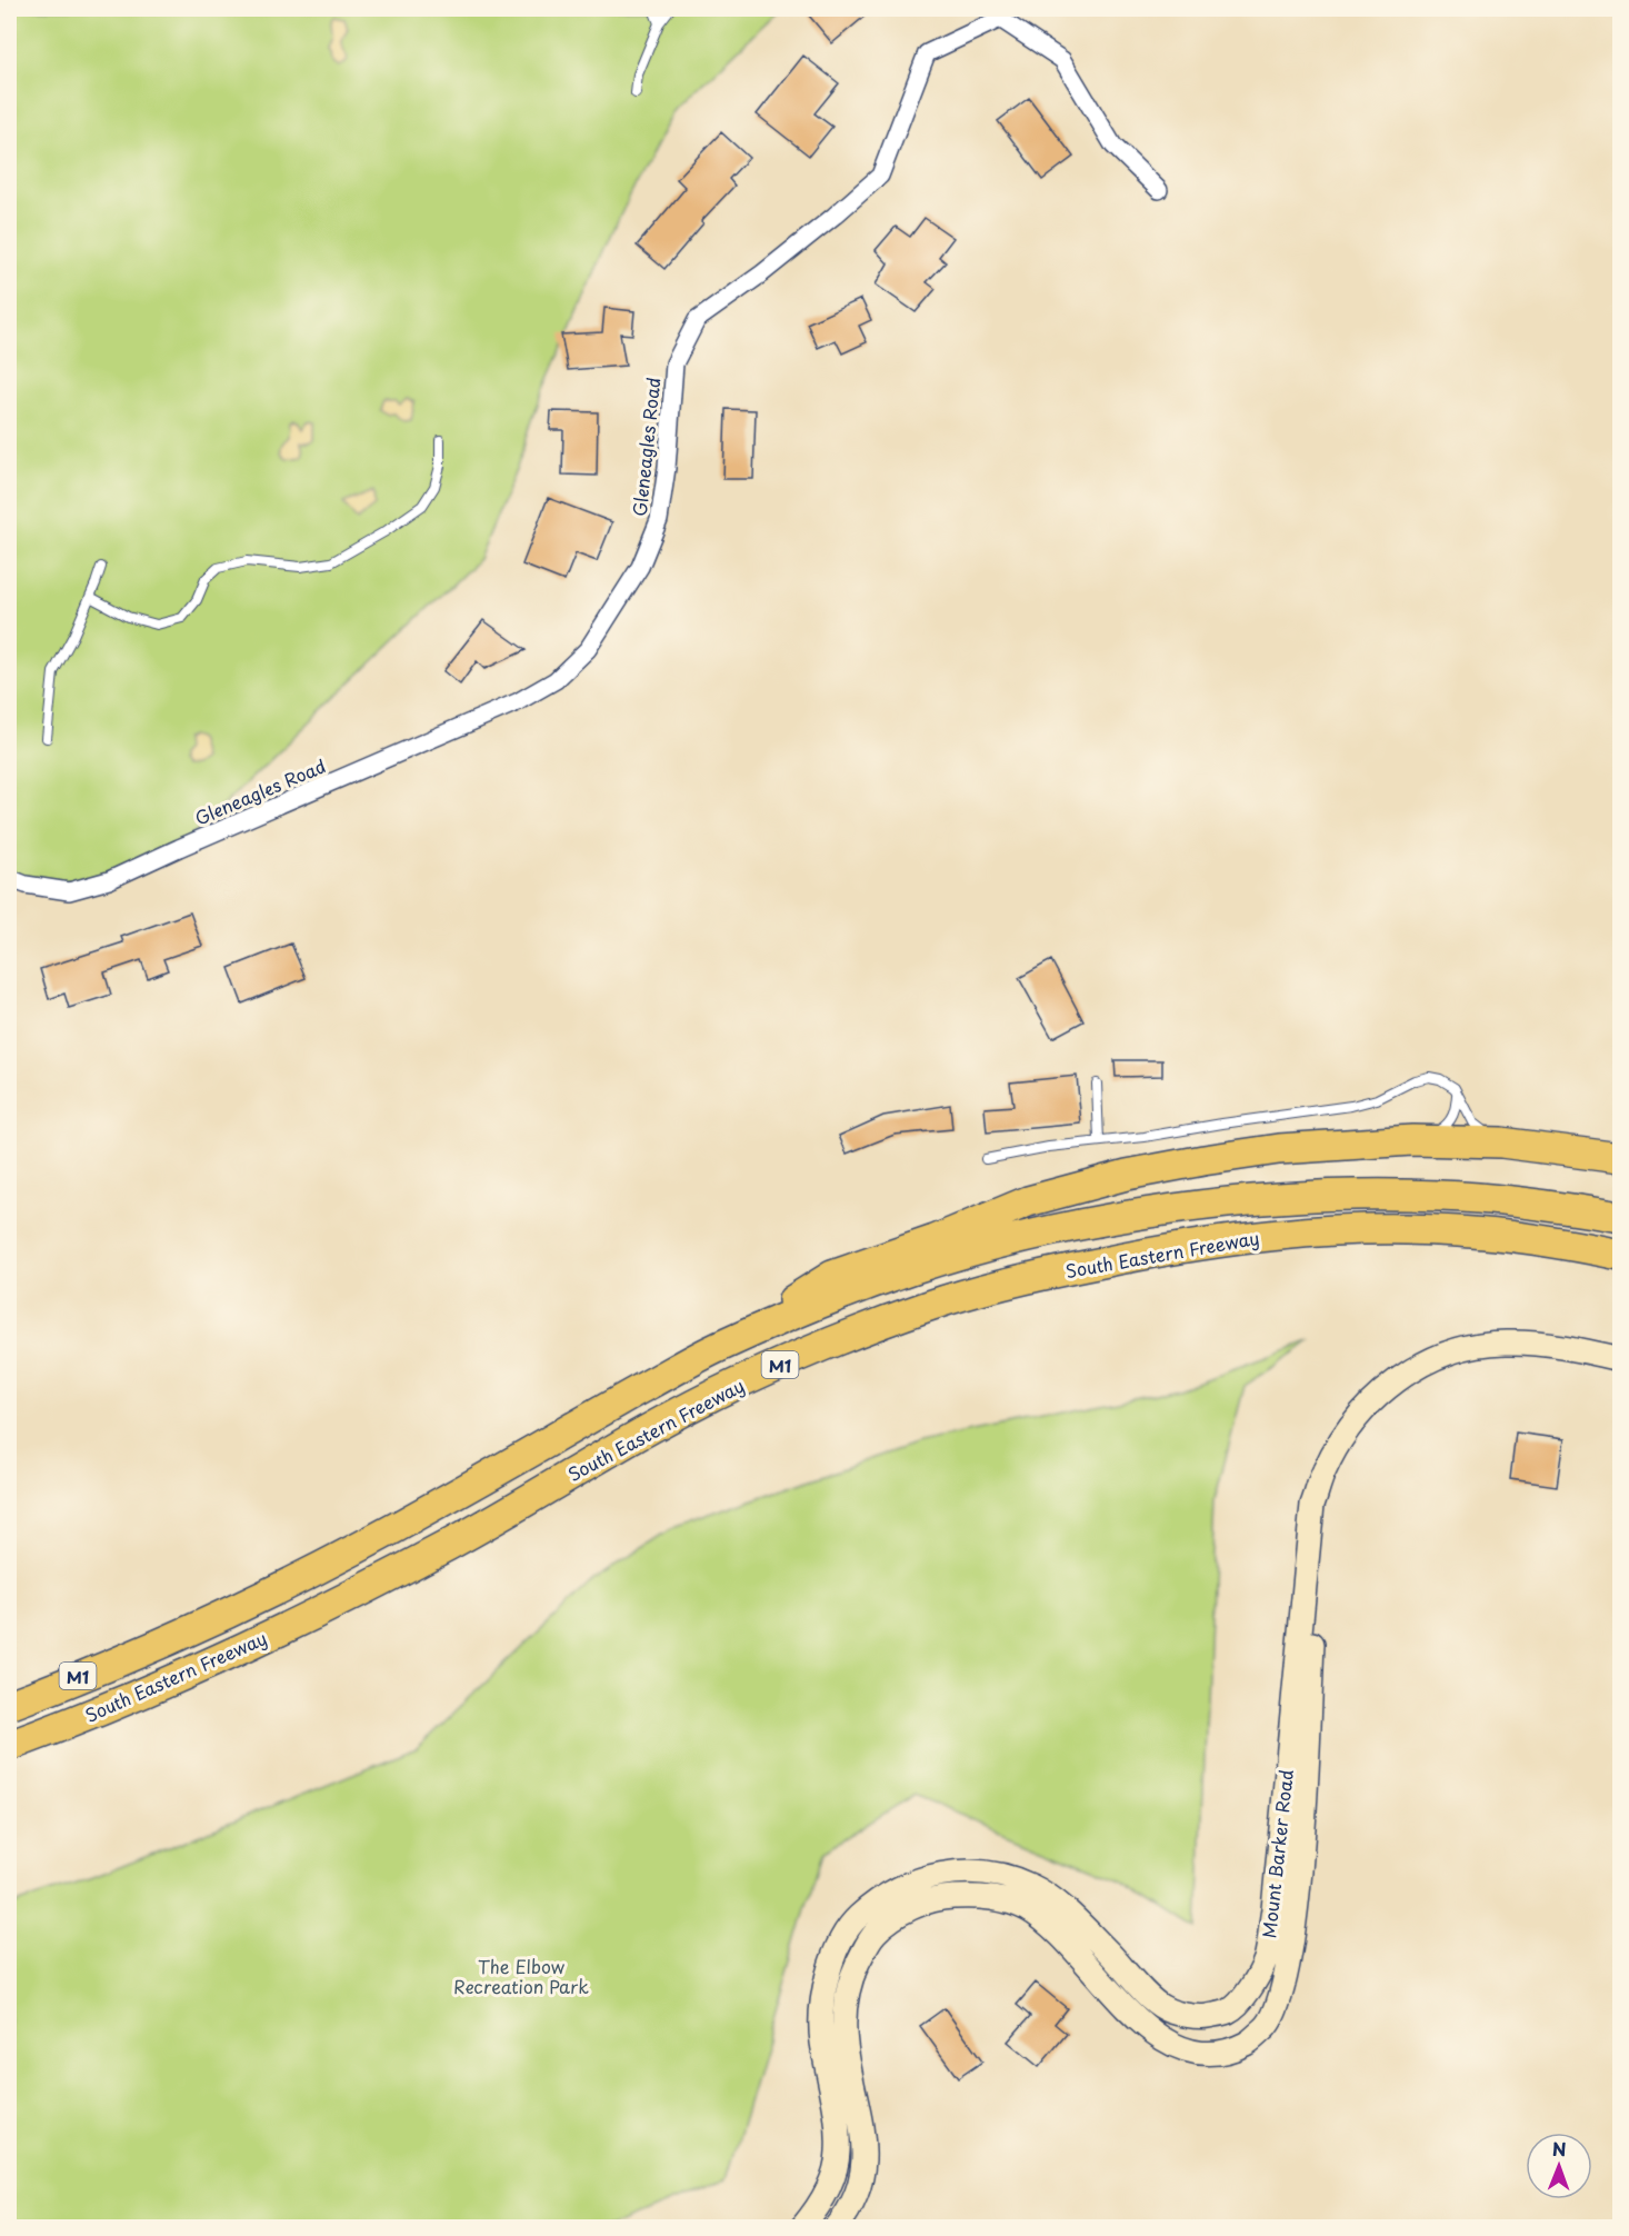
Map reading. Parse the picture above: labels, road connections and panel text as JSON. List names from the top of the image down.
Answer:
{
  "streets": {
    "highway": ["South Eastern Freeway", "M1"],
    "main road": ["Mount Barker Road"],
    "street": ["Gleneagles Road"]
  },
  "parks": ["The Elbow Recreation Park"],
  "north": "top"
}
